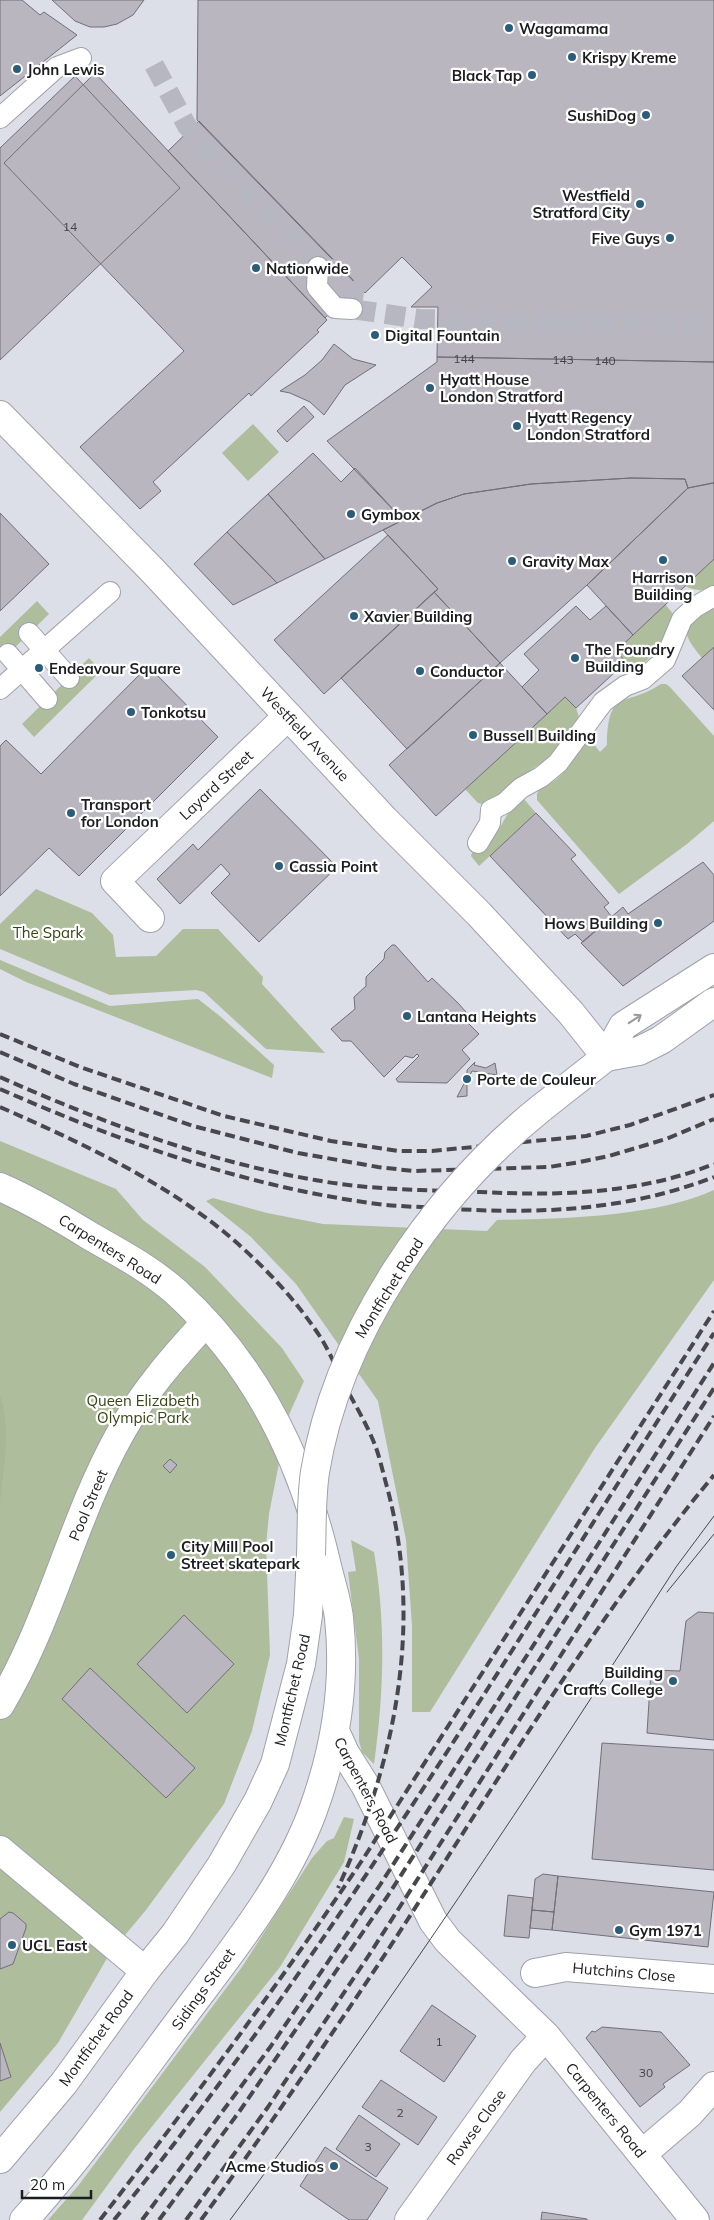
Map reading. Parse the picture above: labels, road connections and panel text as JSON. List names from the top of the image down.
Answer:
{
  "streets": {
    "street": [
      "Westfield Avenue",
      "Layard Street",
      "Carpenters Road",
      "Montfichet Road",
      "Pool Street",
      "Hutchins Close",
      "Sidings Street",
      "Rowse Close"
    ]
  },
  "crossings": [
    ["Westfield Avenue", "Layard Street"],
    ["Westfield Avenue", "Montfichet Road"],
    ["Carpenters Road", "Pool Street"],
    ["Carpenters Road", "Sidings Street"],
    ["Carpenters Road", "Rowse Close"]
  ],
  "parks": ["The Spark", "Queen Elizabeth Olympic Park"],
  "places": [
    "Wagamama",
    "Krispy Kreme",
    "John Lewis",
    "Black Tap",
    "SushiDog",
    "Westfield Stratford City",
    "Five Guys",
    "Nationwide",
    "Digital Fountain",
    "Hyatt House London Stratford",
    "Hyatt Regency London Stratford",
    "Gymbox",
    "Harrison Building",
    "Gravity Max",
    "Xavier Building",
    "The Foundry Building",
    "Endeavour Square",
    "Conductor",
    "Tonkotsu",
    "Bussell Building",
    "Transport for London",
    "Cassia Point",
    "Hows Building",
    "Lantana Heights",
    "Porte de Couleur",
    "City Mill Pool Street skatepark",
    "Building Crafts College",
    "Gym 1971",
    "UCL East",
    "Acme Studios"
  ],
  "house_numbers": [
    "14",
    "144",
    "143",
    "140",
    "1",
    "30",
    "2",
    "3"
  ],
  "scale_bar": "20 m"
}
